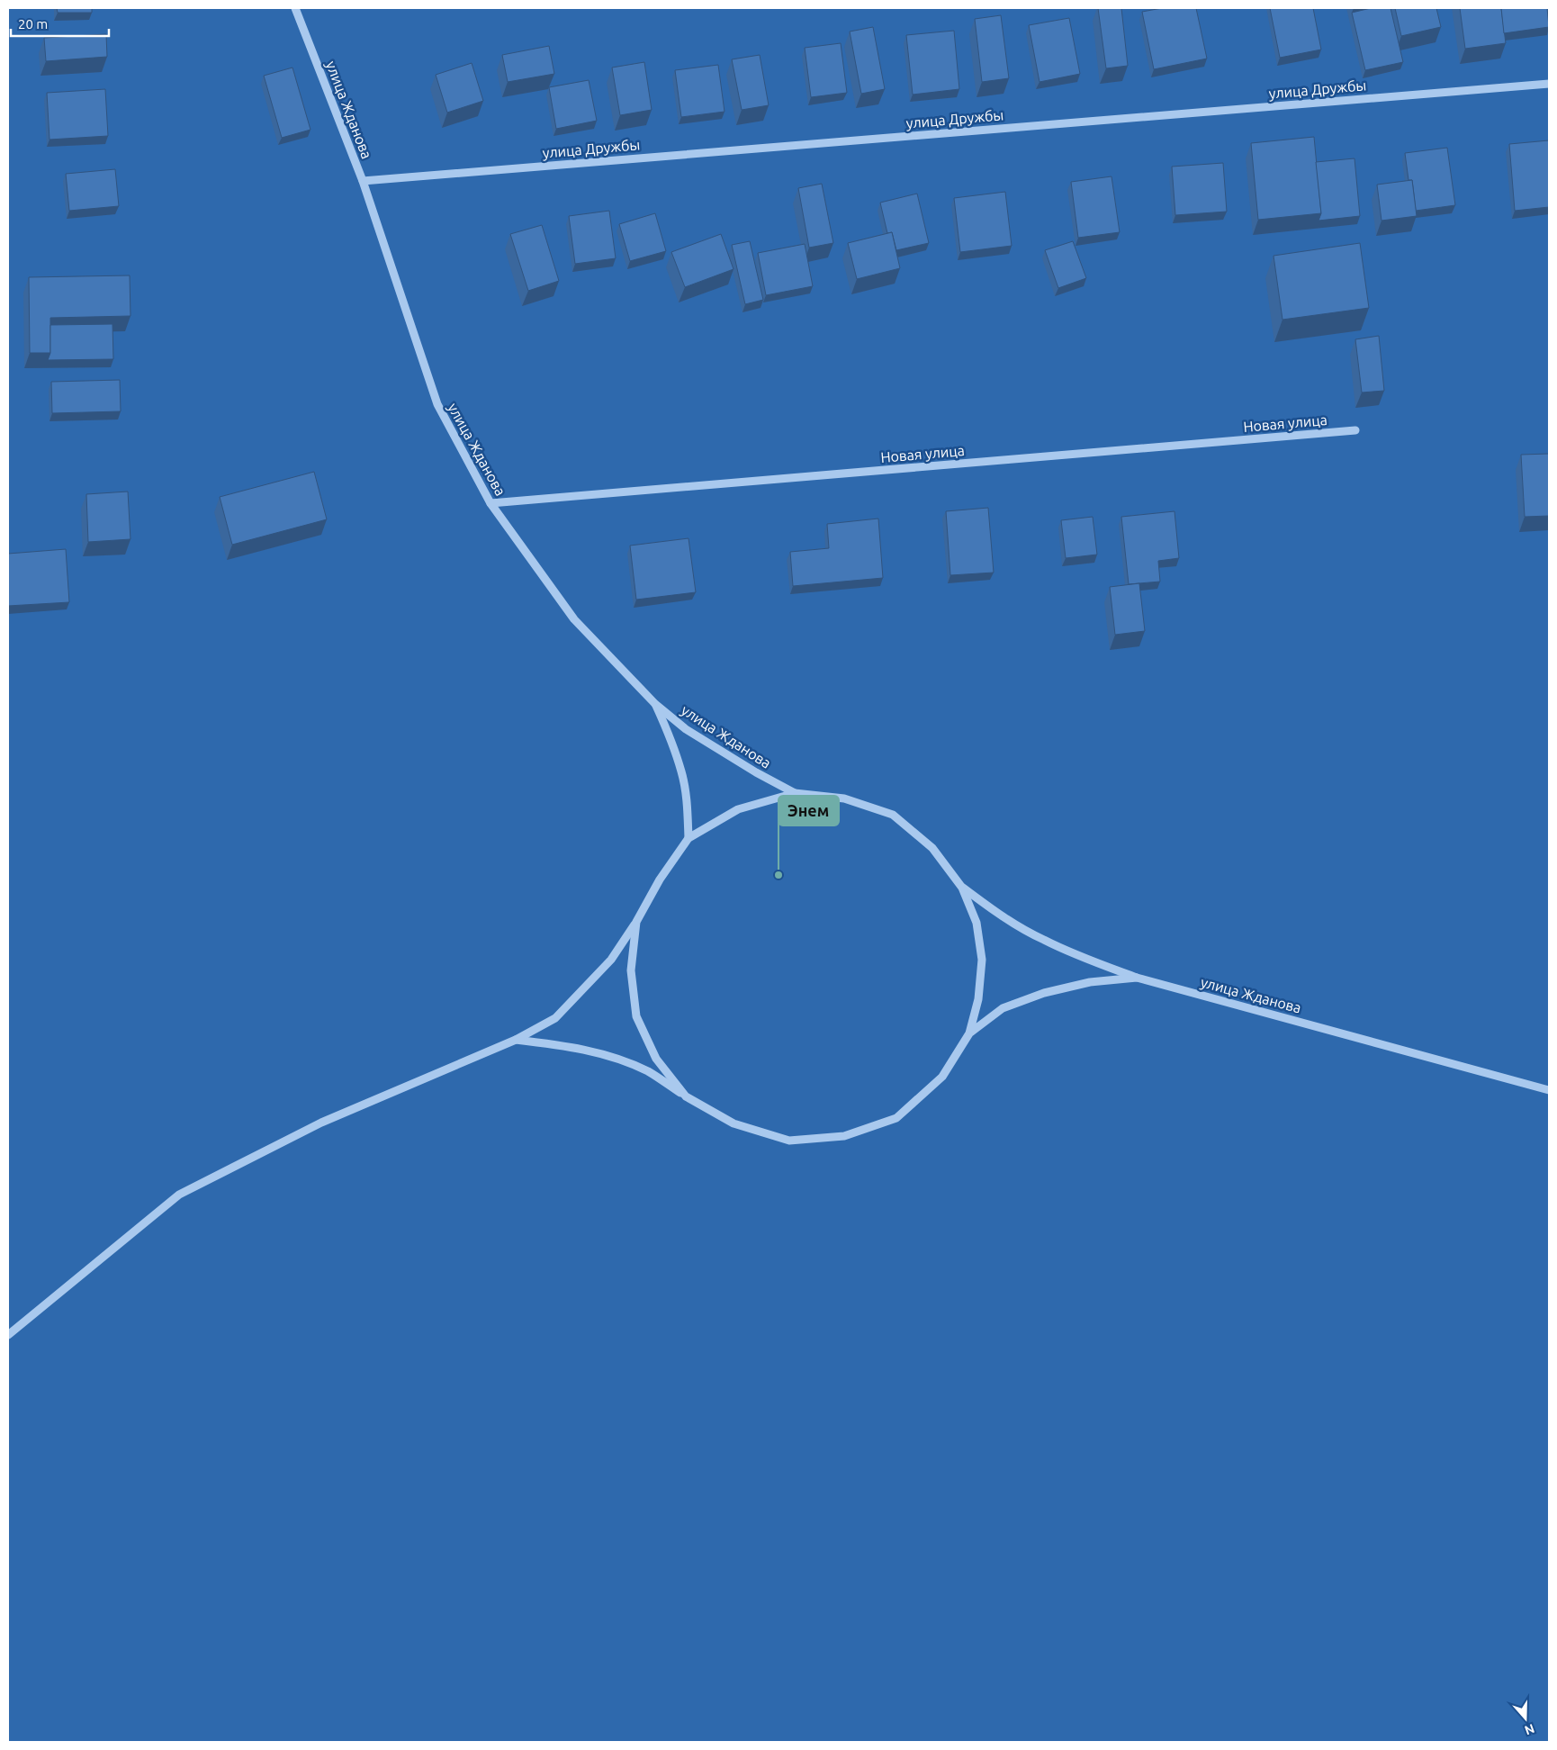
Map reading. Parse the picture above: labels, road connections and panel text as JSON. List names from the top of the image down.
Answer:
{
  "streets": {
    "street": ["улица Дружбы", "улица Жданова", "Новая улица"]
  },
  "crossings": [
    ["улица Дружбы", "улица Жданова"],
    ["улица Жданова", "Новая улица"]
  ],
  "places": ["Энем"],
  "scale_bar": "20 m",
  "north": "bottom"
}
